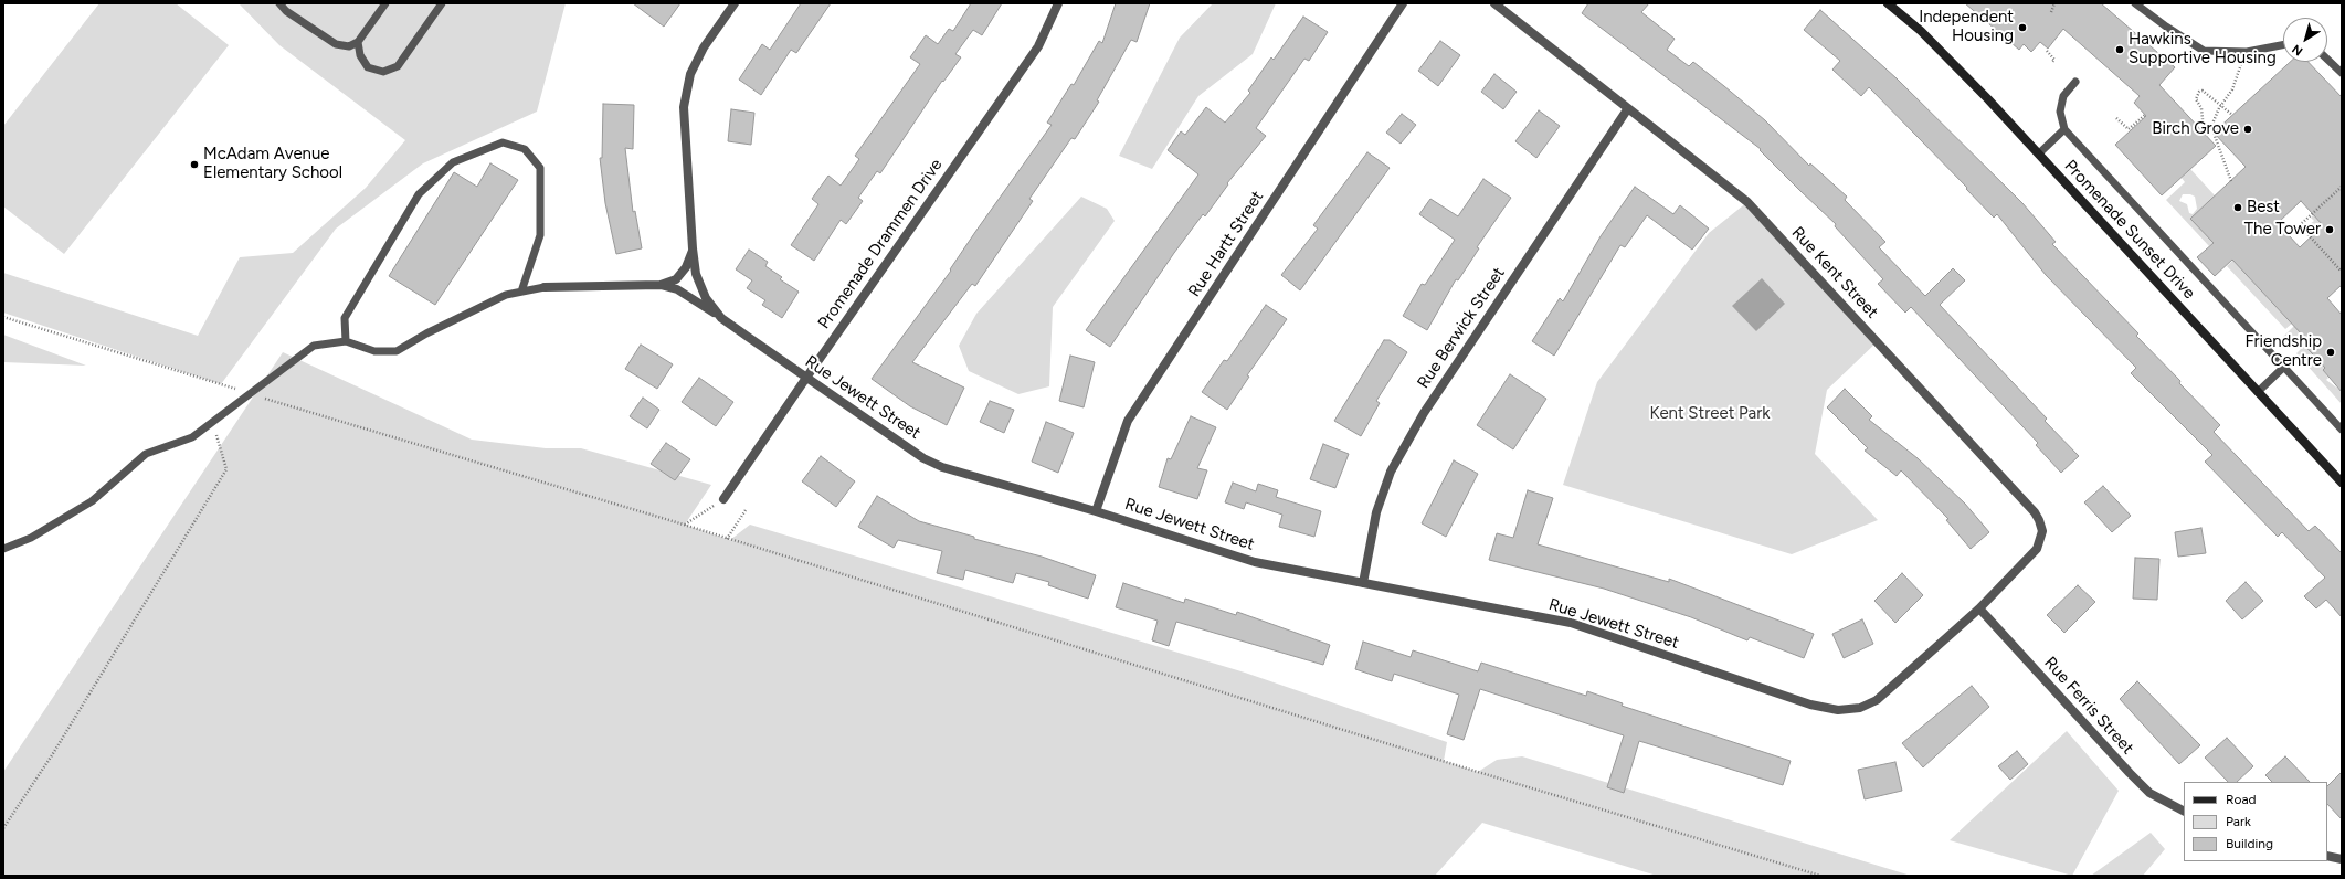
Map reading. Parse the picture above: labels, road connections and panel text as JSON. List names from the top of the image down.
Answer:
{
  "streets": {
    "street": [
      "Promenade Sunset Drive",
      "Promenade Drammen Drive",
      "Rue Hartt Street",
      "Rue Kent Street",
      "Rue Berwick Street",
      "Rue Jewett Street",
      "Rue Ferris Street"
    ]
  },
  "crossings": [
    ["Promenade Drammen Drive", "Rue Jewett Street"],
    ["Rue Hartt Street", "Rue Jewett Street"],
    ["Rue Kent Street", "Rue Berwick Street"],
    ["Rue Kent Street", "Rue Jewett Street"],
    ["Rue Kent Street", "Rue Ferris Street"],
    ["Rue Berwick Street", "Rue Jewett Street"],
    ["Rue Jewett Street", "Rue Ferris Street"]
  ],
  "parks": ["Kent Street Park"],
  "places": [
    "Independent Housing",
    "Hawkins Supportive Housing",
    "Birch Grove",
    "McAdam Avenue Elementary School",
    "Best",
    "The Tower",
    "Friendship Centre"
  ],
  "legend": ["Road", "Park", "Building"],
  "north": "bottom left"
}
